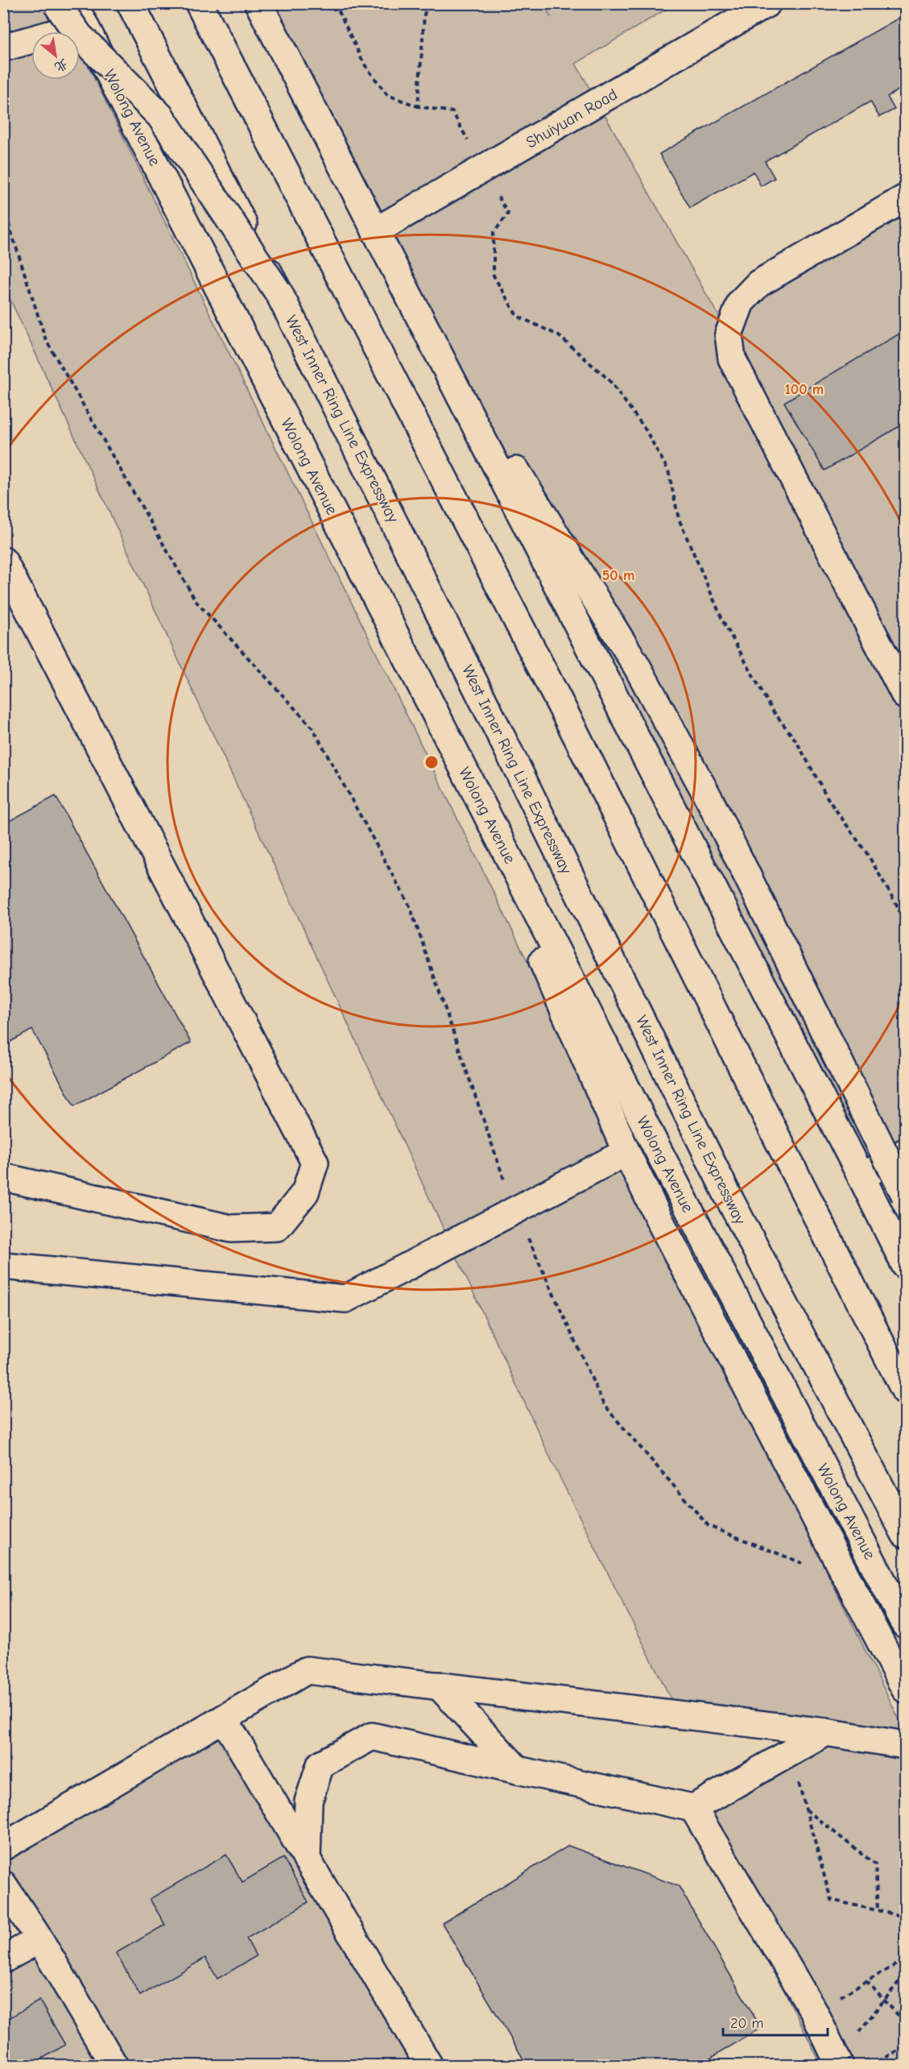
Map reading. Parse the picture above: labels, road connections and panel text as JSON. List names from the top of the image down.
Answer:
{
  "streets": {
    "main road": ["Wolong Avenue", "Shuiyuan Road", "West Inner Ring Line Expressway"]
  },
  "scale_bar": "20 m",
  "north": "bottom right",
  "rings": ["100 m", "50 m"]
}
